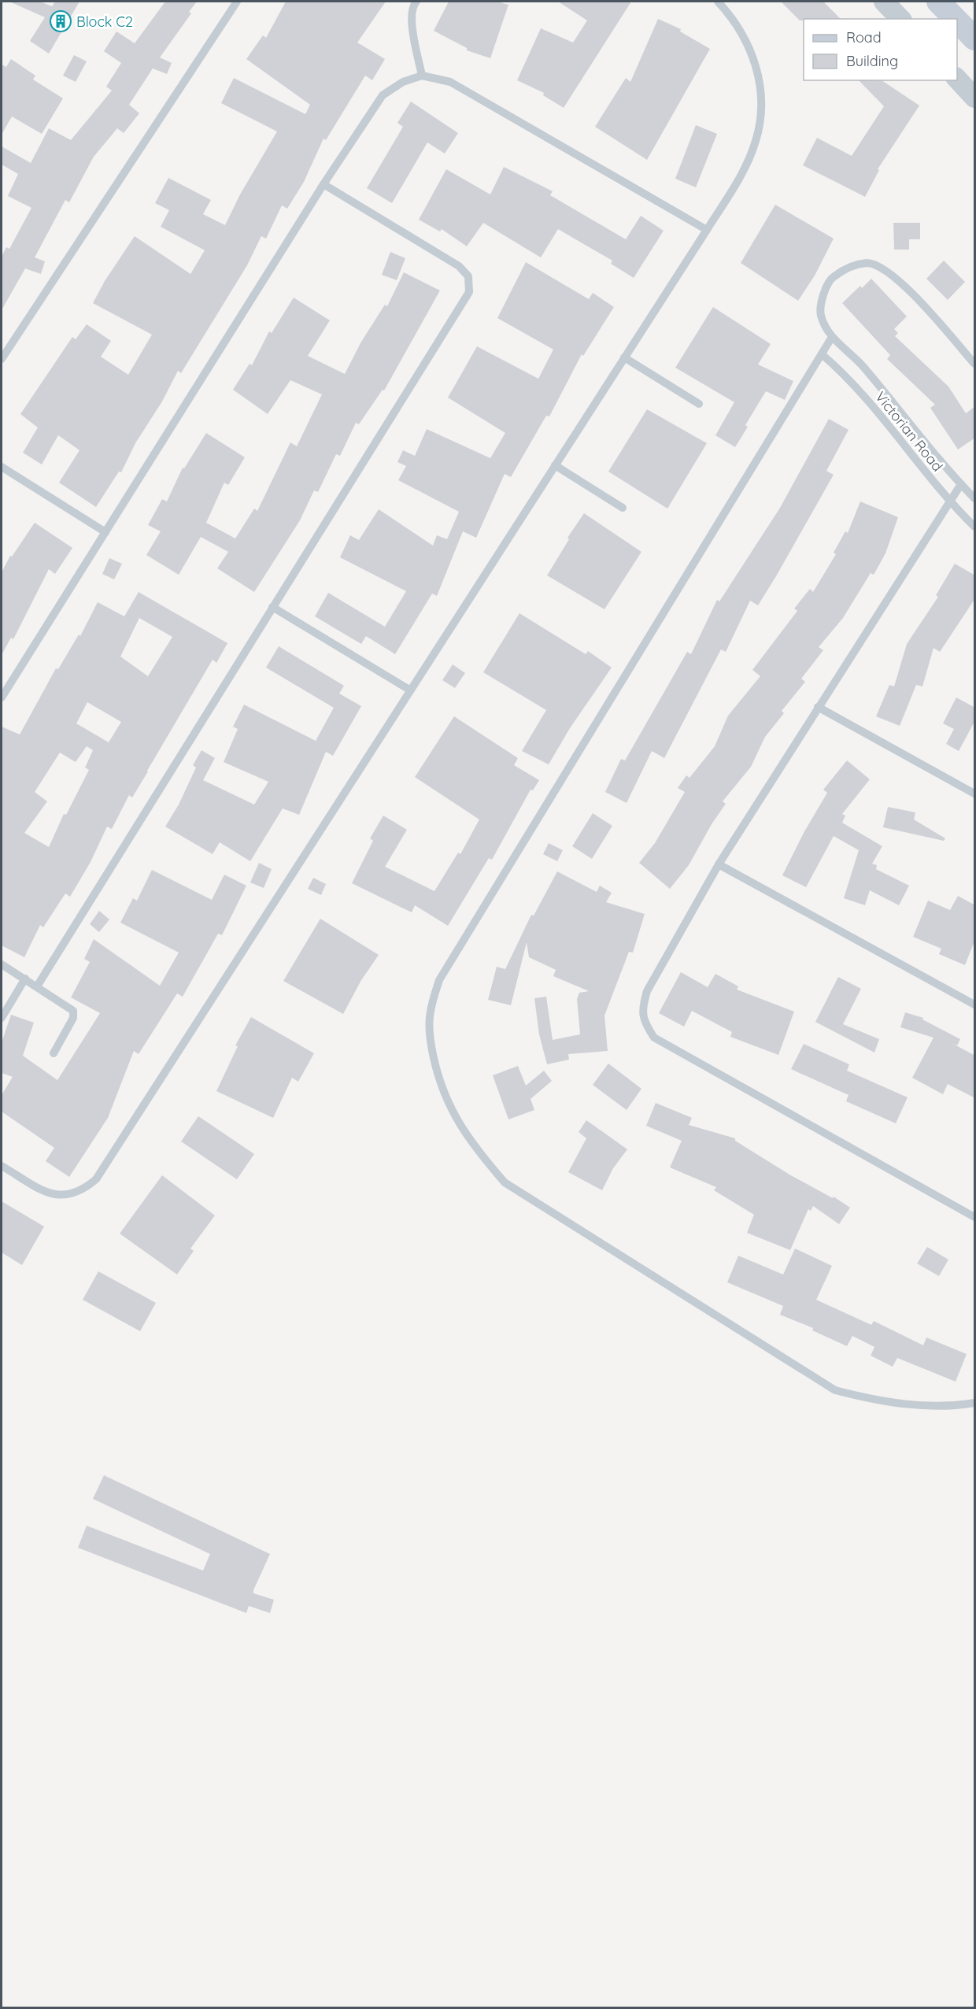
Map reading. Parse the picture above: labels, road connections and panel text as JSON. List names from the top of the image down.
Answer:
{
  "streets": {
    "lane": ["Victorian Road"]
  },
  "places": {
    "building": ["Block C2"]
  },
  "legend": ["Road", "Building"]
}
